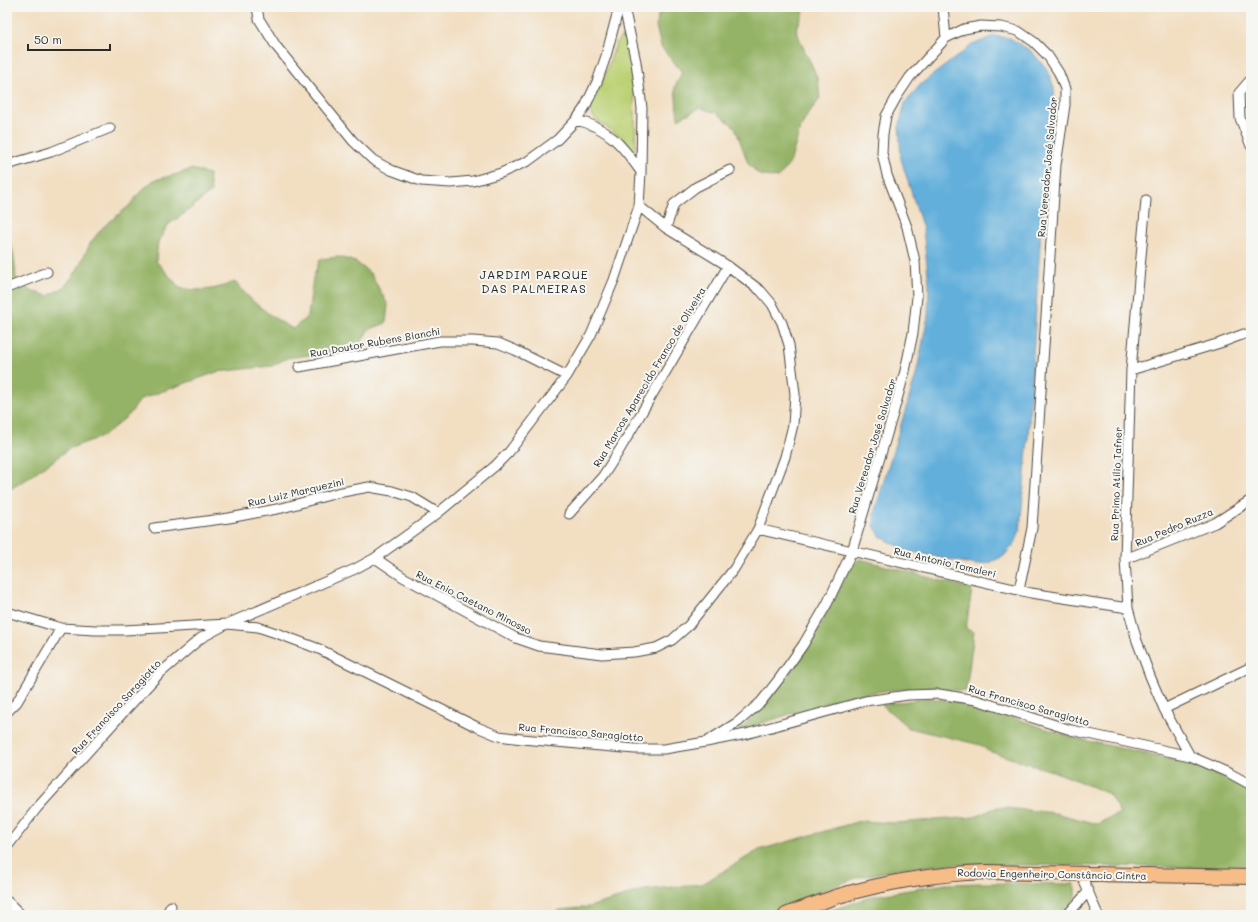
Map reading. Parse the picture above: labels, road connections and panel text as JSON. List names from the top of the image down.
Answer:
{
  "streets": {
    "main road": ["Rodovia Engenheiro Constâncio Cintra"],
    "street": [
      "Rua Vereador José Salvador",
      "Rua Doutor Rubens Bianchi",
      "Rua Marcos Aparecido Franco de Oliveira",
      "Rua Primo Atílio Tafner",
      "Rua Luiz Marquezini",
      "Rua Pedro Ruzza",
      "Rua Antonio Tomaleri",
      "Rua Enio Caetano Minosso",
      "Rua Francisco Saragiotto"
    ]
  },
  "crossings": [
    ["Rua Vereador José Salvador", "Rua Antonio Tomaleri"],
    ["Rua Vereador José Salvador", "Rua Francisco Saragiotto"],
    ["Rua Marcos Aparecido Franco de Oliveira", "Rua Enio Caetano Minosso"],
    ["Rua Primo Atílio Tafner", "Rua Pedro Ruzza"],
    ["Rua Primo Atílio Tafner", "Rua Antonio Tomaleri"],
    ["Rua Primo Atílio Tafner", "Rua Francisco Saragiotto"],
    ["Rua Antonio Tomaleri", "Rua Enio Caetano Minosso"]
  ],
  "districts": ["JARDIM PARQUE DAS PALMEIRAS"],
  "scale_bar": "50 m"
}
